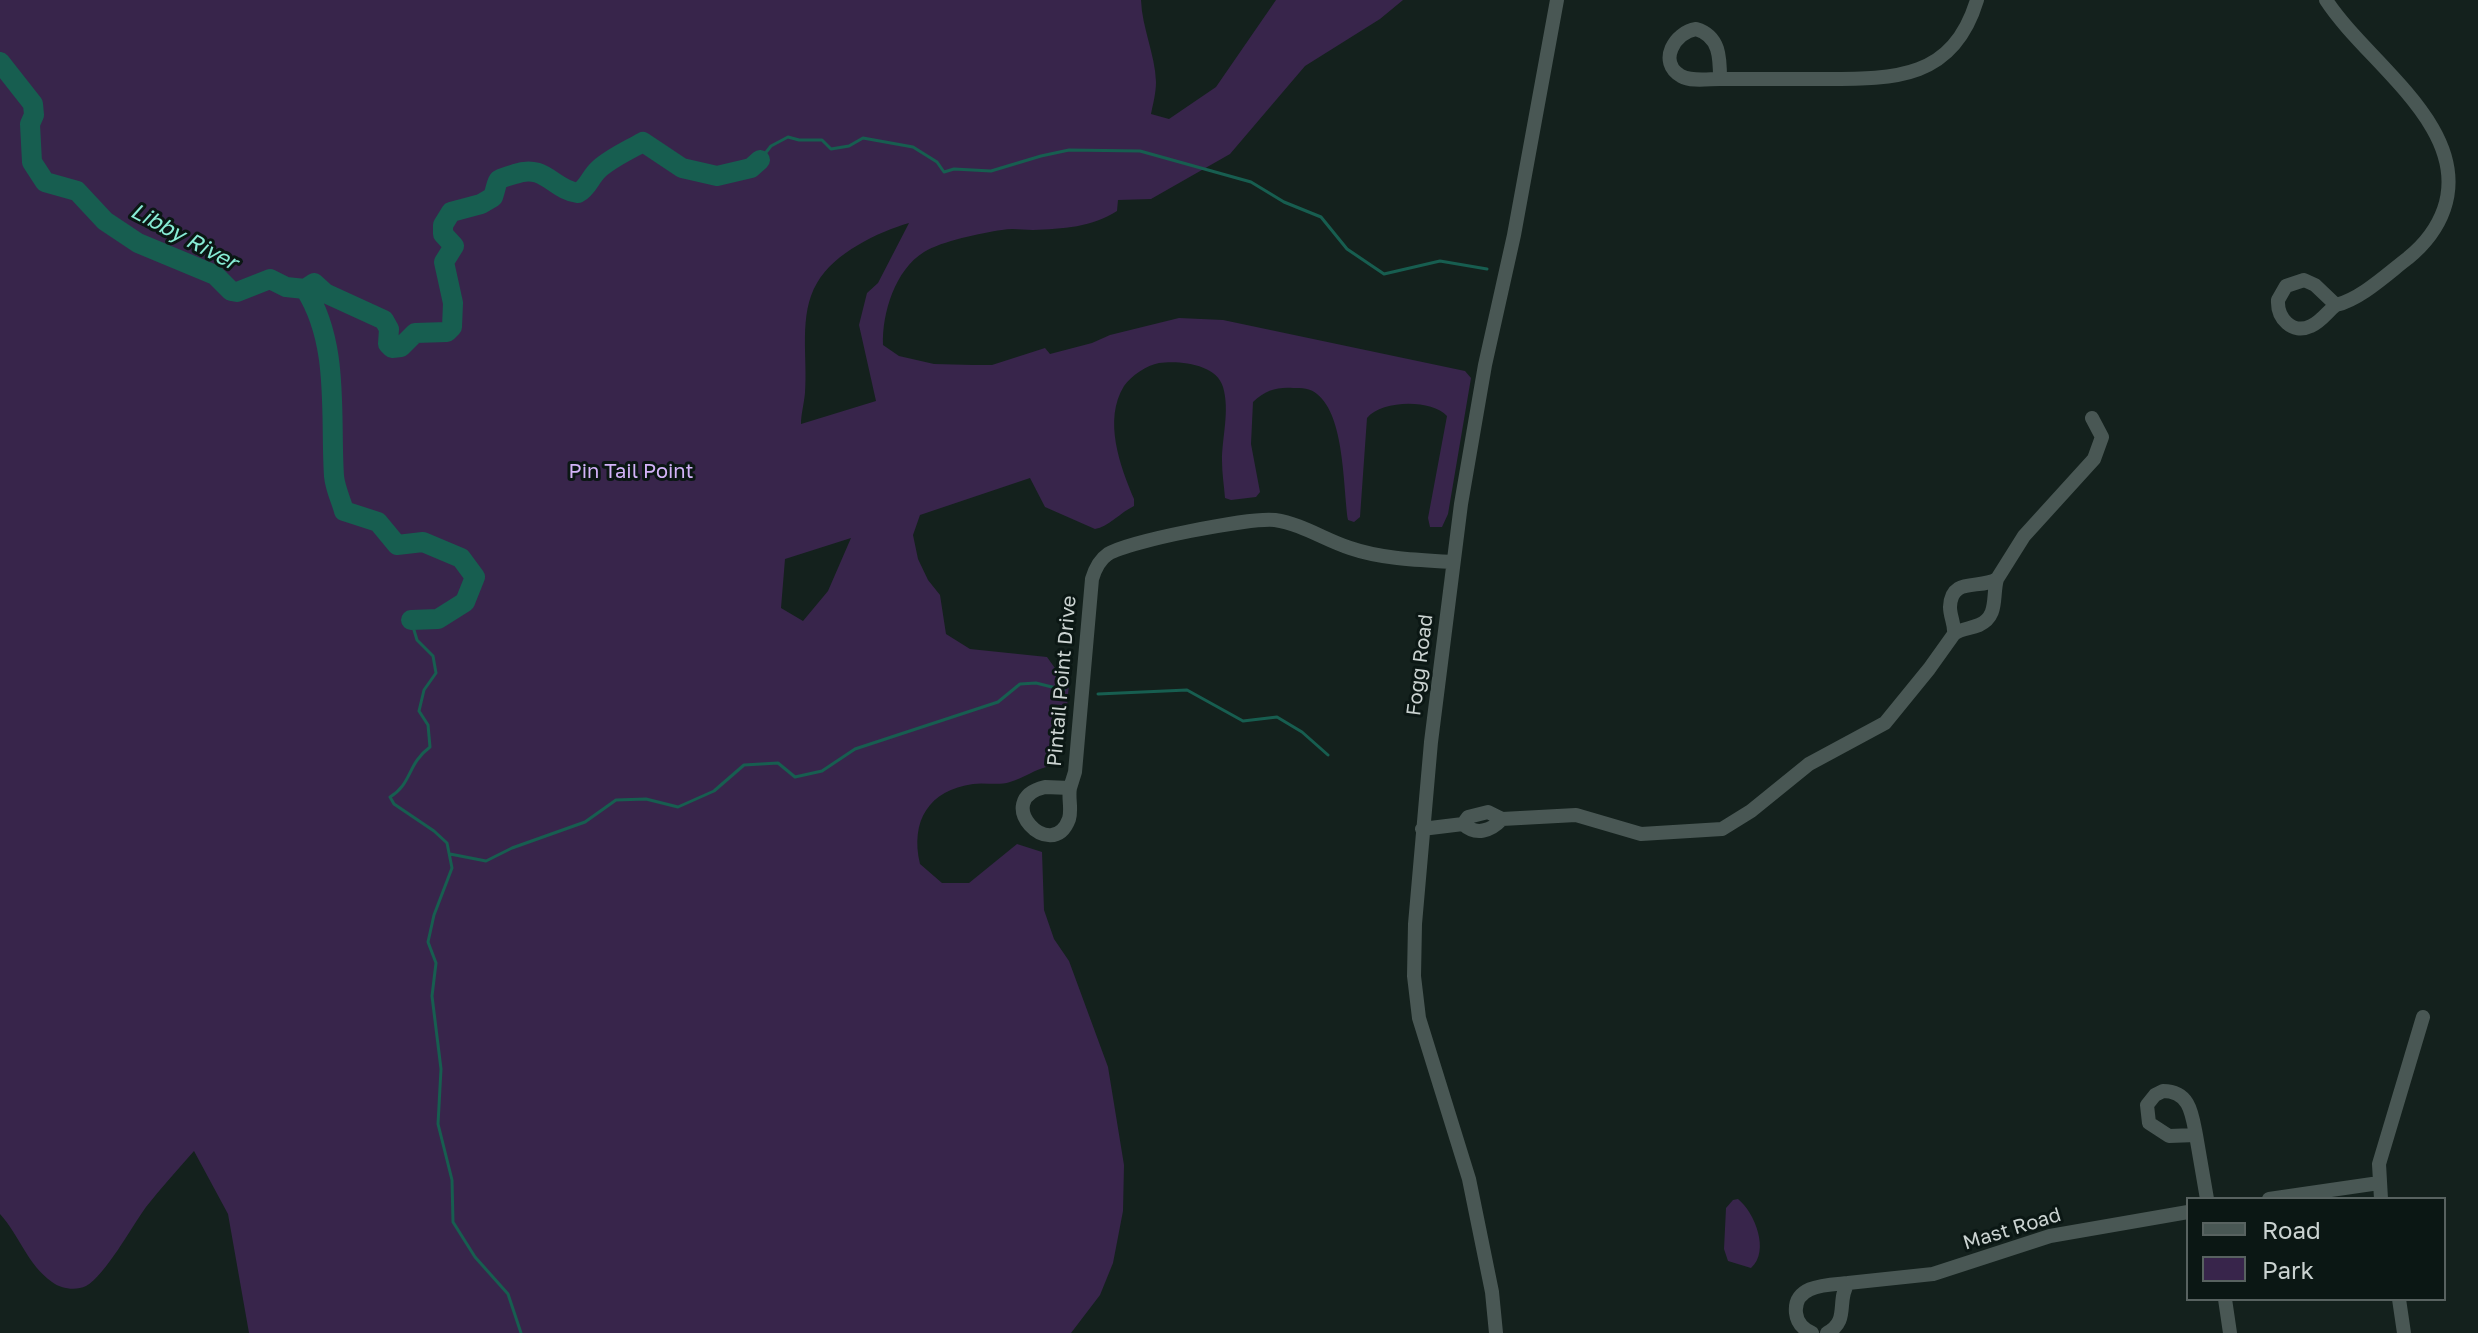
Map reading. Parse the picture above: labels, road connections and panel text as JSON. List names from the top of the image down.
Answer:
{
  "streets": {
    "street": ["Fogg Road", "Pintail Point Drive", "Mast Road"]
  },
  "crossings": [
    ["Fogg Road", "Pintail Point Drive"]
  ],
  "water": ["Libby River"],
  "parks": ["Pin Tail Point"],
  "legend": ["Road", "Park"]
}
